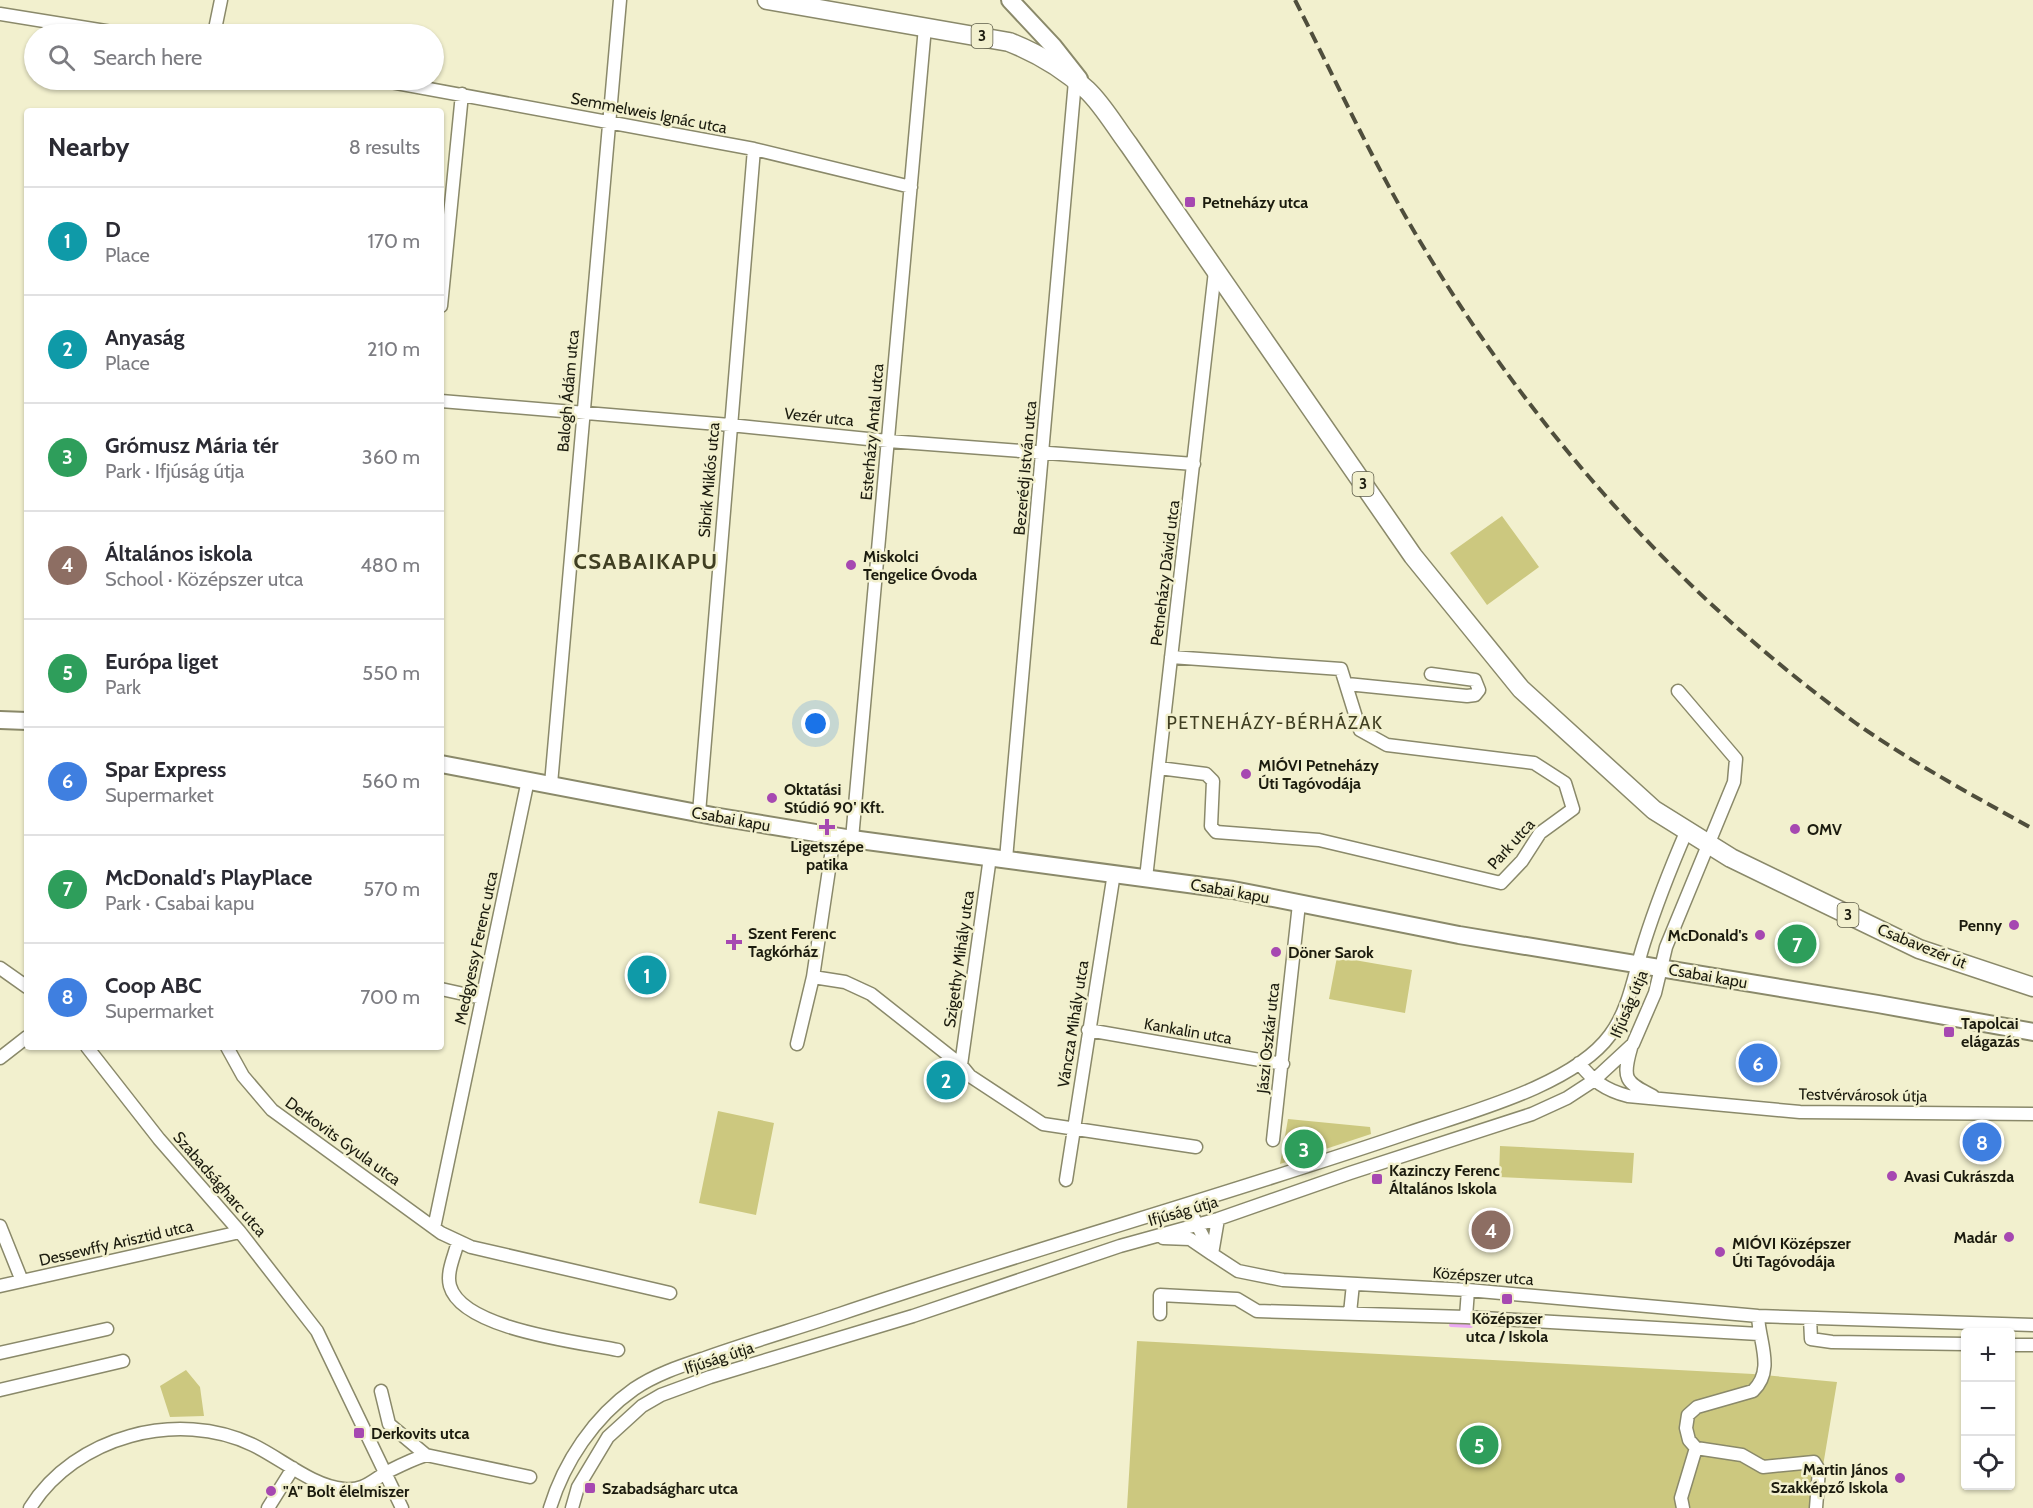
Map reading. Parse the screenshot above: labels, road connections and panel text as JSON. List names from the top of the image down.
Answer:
{
  "streets": {
    "main road": ["3", "Csabavezér út"],
    "street": [
      "Semmelweis Ignác utca",
      "Balogh Ádám utca",
      "Vezér utca",
      "Esterházy Antal utca",
      "Bezerédj István utca",
      "Sibrik Miklós utca",
      "Petneházy Dávid utca",
      "Csabai kapu",
      "Park utca",
      "Medgyessy Ferenc utca",
      "Szigethy Mihály utca",
      "Ifjúság útja",
      "Váncza Mihály utca",
      "Kankalin utca",
      "Jászi Oszkár utca",
      "Testvérvárosok útja",
      "Derkovits Gyula utca",
      "Szabadságharc utca",
      "Dessewffy Arisztid utca",
      "Középszer utca"
    ]
  },
  "crossings": [
    ["3", "Esterházy Antal utca"],
    ["3", "Bezerédj István utca"],
    ["3", "Petneházy Dávid utca"],
    ["3", "Csabavezér út"],
    ["3", "Ifjúság útja"],
    ["Semmelweis Ignác utca", "Balogh Ádám utca"],
    ["Semmelweis Ignác utca", "Esterházy Antal utca"],
    ["Semmelweis Ignác utca", "Sibrik Miklós utca"],
    ["Balogh Ádám utca", "Vezér utca"],
    ["Balogh Ádám utca", "Csabai kapu"],
    ["Vezér utca", "Esterházy Antal utca"],
    ["Vezér utca", "Bezerédj István utca"],
    ["Vezér utca", "Sibrik Miklós utca"],
    ["Vezér utca", "Petneházy Dávid utca"],
    ["Esterházy Antal utca", "Csabai kapu"],
    ["Bezerédj István utca", "Csabai kapu"],
    ["Bezerédj István utca", "Szigethy Mihály utca"],
    ["Sibrik Miklós utca", "Csabai kapu"],
    ["Petneházy Dávid utca", "Csabai kapu"],
    ["Petneházy Dávid utca", "Park utca"],
    ["Csabai kapu", "Medgyessy Ferenc utca"],
    ["Csabai kapu", "Szigethy Mihály utca"],
    ["Csabai kapu", "Ifjúság útja"],
    ["Csabai kapu", "Váncza Mihály utca"],
    ["Csabai kapu", "Jászi Oszkár utca"],
    ["Csabavezér út", "Ifjúság útja"],
    ["Medgyessy Ferenc utca", "Derkovits Gyula utca"],
    ["Ifjúság útja", "Testvérvárosok útja"],
    ["Ifjúság útja", "Középszer utca"],
    ["Váncza Mihály utca", "Kankalin utca"],
    ["Kankalin utca", "Jászi Oszkár utca"],
    ["Szabadságharc utca", "Dessewffy Arisztid utca"]
  ],
  "districts": ["CSABAIKAPU", "PETNEHÁZY-BÉRHÁZAK"],
  "places": {
    "transit": [
      "Petneházy utca",
      "Tapolcai elágazás",
      "Kazinczy Ferenc Általános Iskola",
      "Középszer utca / Iskola",
      "Derkovits utca",
      "Szabadságharc utca"
    ],
    "other": [
      "Miskolci Tengelice Óvoda",
      "MIÓVI Petneházy Úti Tagóvodája",
      "Oktatási Stúdió 90' Kft.",
      "OMV",
      "Penny",
      "McDonald's",
      "Döner Sarok",
      "Avasi Cukrászda",
      "Madár",
      "MIÓVI Középszer Úti Tagóvodája",
      "Martin János Szakképző Iskola",
      "\"A\" Bolt élelmiszer"
    ],
    "health": ["Ligetszépe patika", "Szent Ferenc Tagkórház"]
  },
  "page": {
    "search": "Search here",
    "heading": ["Nearby", "8 results"],
    "list": [
      {
        "mark": "1",
        "name": "D",
        "note": "Place",
        "value": "170 m"
      },
      {
        "mark": "2",
        "name": "Anyaság",
        "note": "Place",
        "value": "210 m"
      },
      {
        "mark": "3",
        "name": "Grómusz Mária tér",
        "note": "Park · Ifjúság útja",
        "value": "360 m"
      },
      {
        "mark": "4",
        "name": "Általános iskola",
        "note": "School · Középszer utca",
        "value": "480 m"
      },
      {
        "mark": "5",
        "name": "Európa liget",
        "note": "Park",
        "value": "550 m"
      },
      {
        "mark": "6",
        "name": "Spar Express",
        "note": "Supermarket",
        "value": "560 m"
      },
      {
        "mark": "7",
        "name": "McDonald's PlayPlace",
        "note": "Park · Csabai kapu",
        "value": "570 m"
      },
      {
        "mark": "8",
        "name": "Coop ABC",
        "note": "Supermarket",
        "value": "700 m"
      }
    ],
    "pins": [
      "7",
      "1",
      "6",
      "2",
      "8",
      "3",
      "4",
      "5"
    ],
    "map_buttons": ["+", "−"]
  }
}
